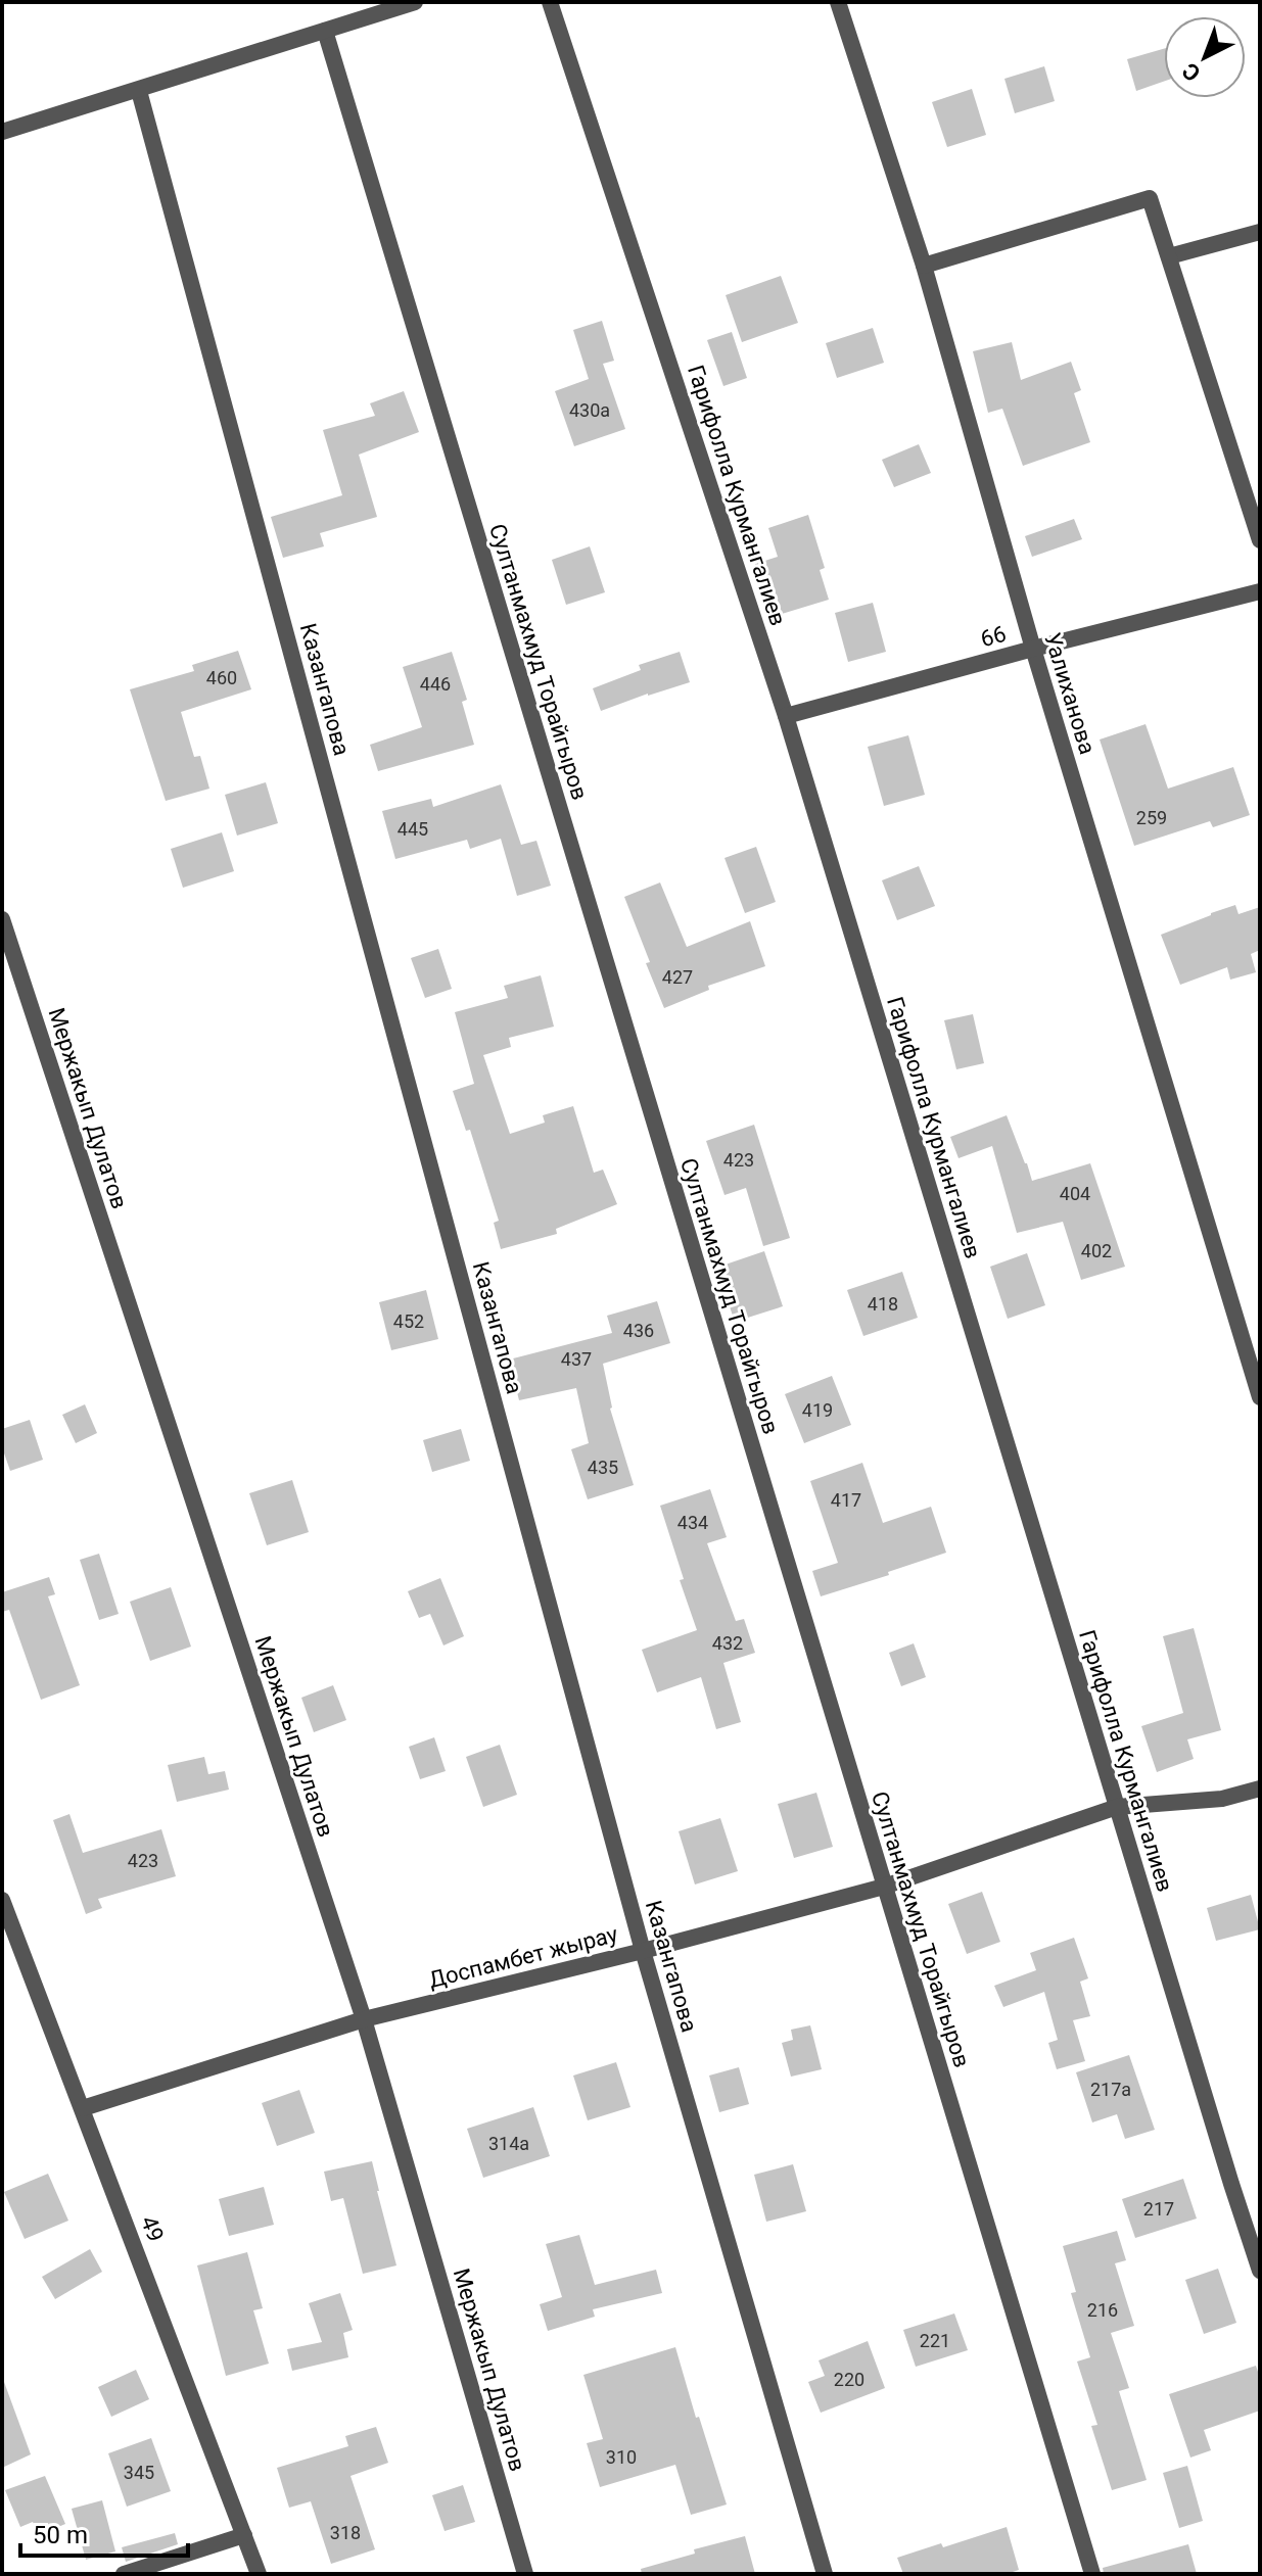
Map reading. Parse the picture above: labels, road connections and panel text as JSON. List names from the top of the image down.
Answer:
{
  "streets": {
    "street": [
      "Гарифолла Курмангалиев",
      "66",
      "Султанмахмуд Торайгыров",
      "Казангапова",
      "Уалиханова",
      "Мержакып Дулатов",
      "Доспамбет жырау",
      "49"
    ]
  },
  "crossings": [
    ["Гарифолла Курмангалиев", "66"],
    ["Гарифолла Курмангалиев", "Доспамбет жырау"],
    ["66", "Уалиханова"],
    ["Султанмахмуд Торайгыров", "Доспамбет жырау"],
    ["Казангапова", "Доспамбет жырау"],
    ["Мержакып Дулатов", "Доспамбет жырау"],
    ["Доспамбет жырау", "49"]
  ],
  "house_numbers": [
    "430а",
    "460",
    "446",
    "259",
    "445",
    "427",
    "423",
    "404",
    "402",
    "418",
    "452",
    "436",
    "437",
    "419",
    "435",
    "417",
    "434",
    "432",
    "423",
    "217а",
    "314а",
    "217",
    "216",
    "221",
    "220",
    "310",
    "345",
    "318"
  ],
  "scale_bar": "50 m",
  "north": "bottom left"
}
